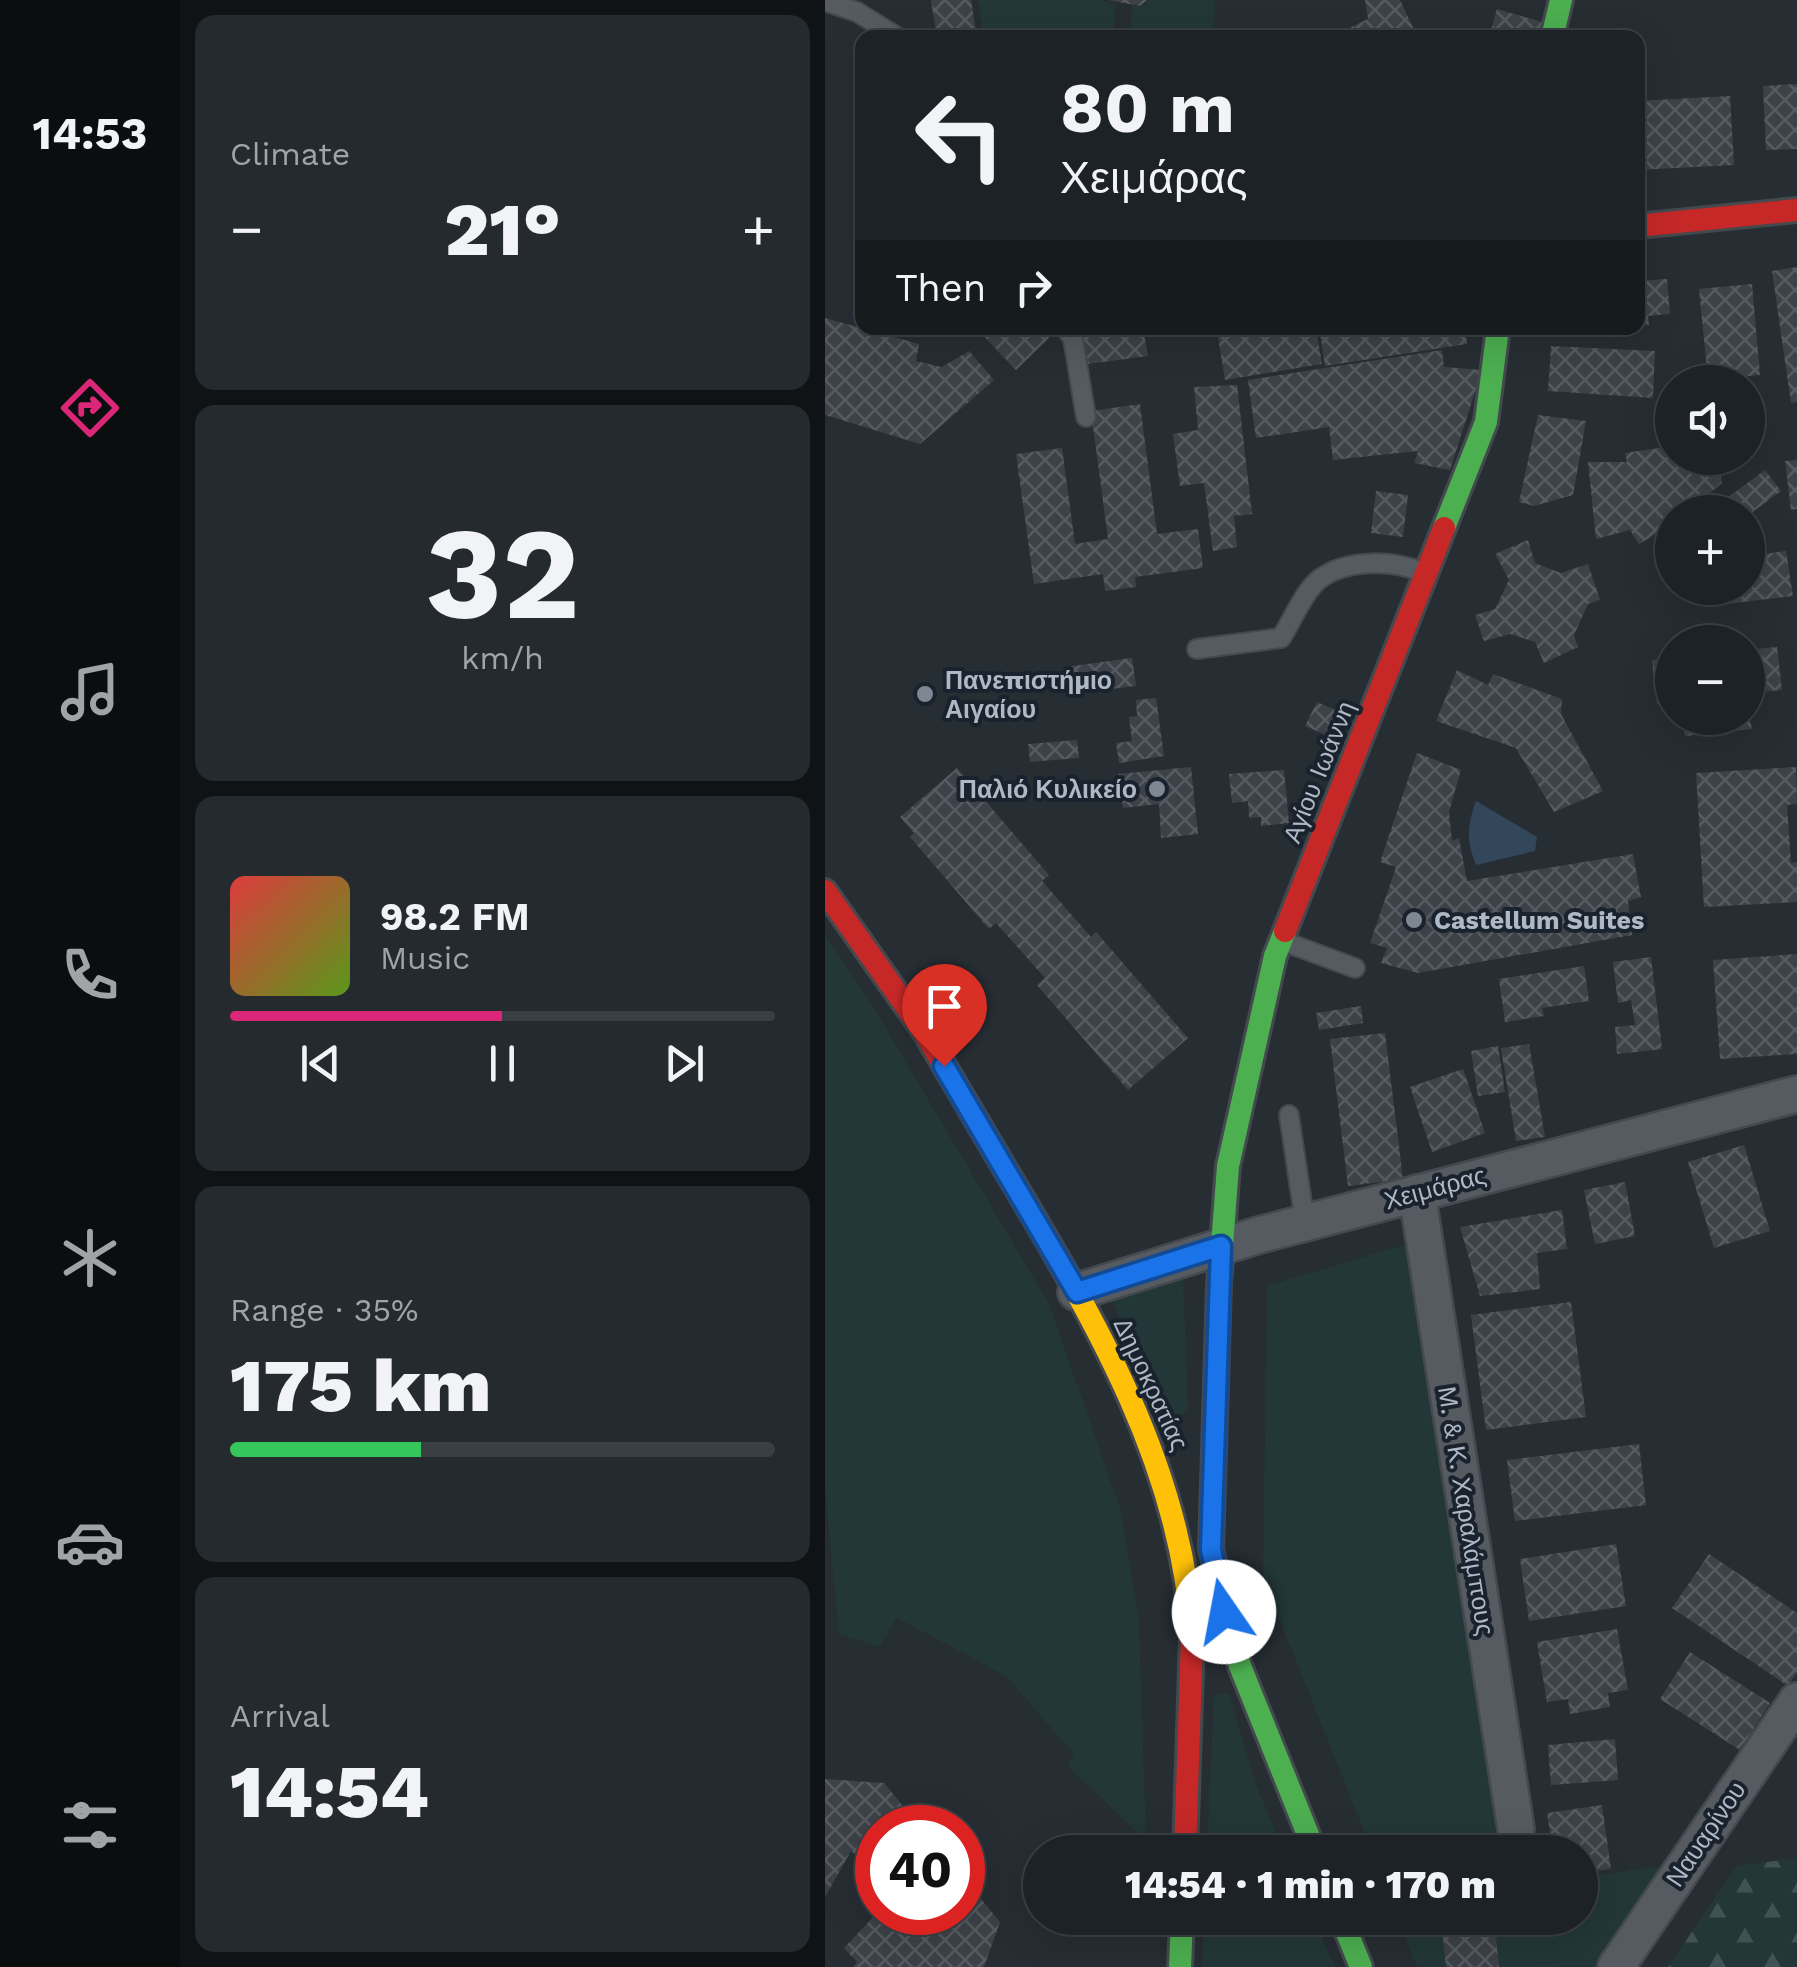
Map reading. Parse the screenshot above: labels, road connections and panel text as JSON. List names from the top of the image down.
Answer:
{
  "streets": {
    "street": [
      "Αγίου Ιωάννη",
      "Χειμάρας",
      "Δημοκρατίας",
      "Μ. & Κ. Χαραλάμπους",
      "Ναυαρίνου"
    ]
  },
  "crossings": [
    ["Αγίου Ιωάννη", "Χειμάρας"],
    ["Χειμάρας", "Δημοκρατίας"],
    ["Χειμάρας", "Μ. & Κ. Χαραλάμπους"]
  ],
  "places": ["Πανεπιστήμιο Αιγαίου", "Παλιό Κυλικείο", "Castellum Suites"],
  "page": {
    "tabs": "14:53",
    "tile": [
      "Climate",
      ["32", "km/h"],
      ["Range · 35%", "175 km"],
      ["Arrival", "14:54"]
    ],
    "turn": ["80 m", "Χειμάρας"],
    "heat": ["−", "21°", "+"],
    "then": "Then",
    "map_buttons": ["+", "−"],
    "song": ["98.2 FM", "Music"],
    "limit": "40",
    "trip": "14:54 · 1 min · 170 m"
  }
}
